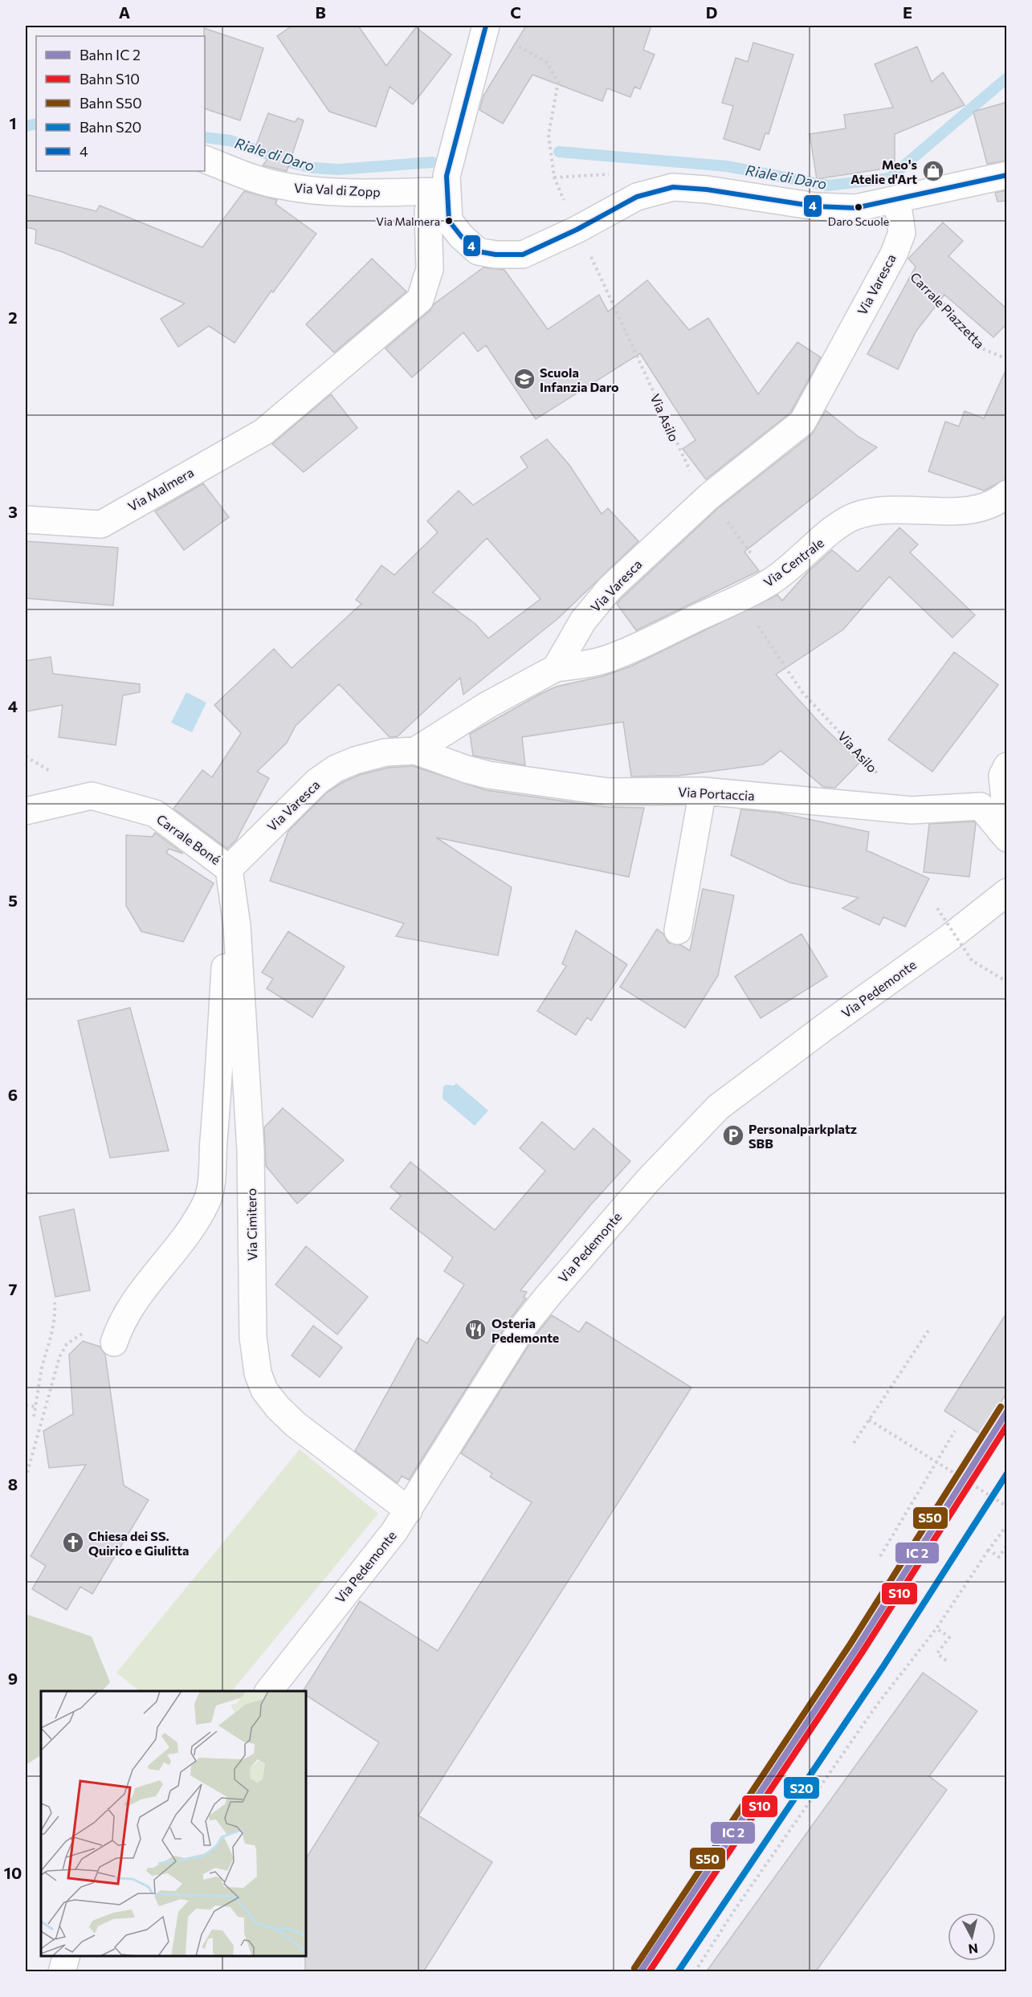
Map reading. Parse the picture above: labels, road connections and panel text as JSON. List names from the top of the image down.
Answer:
{
  "streets": {
    "street": [
      "Via Val di Zopp",
      "Via Varesca",
      "Via Malmera",
      "Via Centrale",
      "Via Portaccia",
      "Carrale Boné",
      "Via Pedemonte",
      "Via Cimitero"
    ],
    "path": ["Carrale Piazzetta", "Via Asilo"]
  },
  "crossings": [
    ["Via Val di Zopp", "Via Malmera"],
    ["Via Varesca", "Carrale Piazzetta"],
    ["Via Varesca", "Via Asilo"],
    ["Via Varesca", "Via Centrale"],
    ["Via Varesca", "Via Portaccia"],
    ["Via Varesca", "Carrale Boné"],
    ["Via Varesca", "Via Cimitero"],
    ["Via Asilo", "Via Centrale"],
    ["Via Asilo", "Via Portaccia"],
    ["Carrale Boné", "Via Cimitero"],
    ["Via Pedemonte", "Via Cimitero"]
  ],
  "water": ["Riale di Daro"],
  "places": {
    "shop": ["Meo's Atelie d'Art"],
    "other": ["Daro Scuole", "Via Malmera"],
    "school or university": ["Scuola Infanzia Daro"],
    "parking": ["Personalparkplatz SBB"],
    "restaurant": ["Osteria Pedemonte"],
    "church": ["Chiesa dei SS. Quirico e Giulitta"]
  },
  "lines": [
    "transit line 4",
    "rail line S50",
    "rail line S10",
    "rail line S20"
  ],
  "legend": [
    "Bahn IC 2",
    "Bahn S10",
    "Bahn S50",
    "Bahn S20",
    "4"
  ],
  "north": "bottom",
  "grid": {
    "columns": [
      "A",
      "B",
      "C",
      "D",
      "E"
    ],
    "rows": [
      "1",
      "2",
      "3",
      "4",
      "5",
      "6",
      "7",
      "8",
      "9",
      "10"
    ]
  }
}
